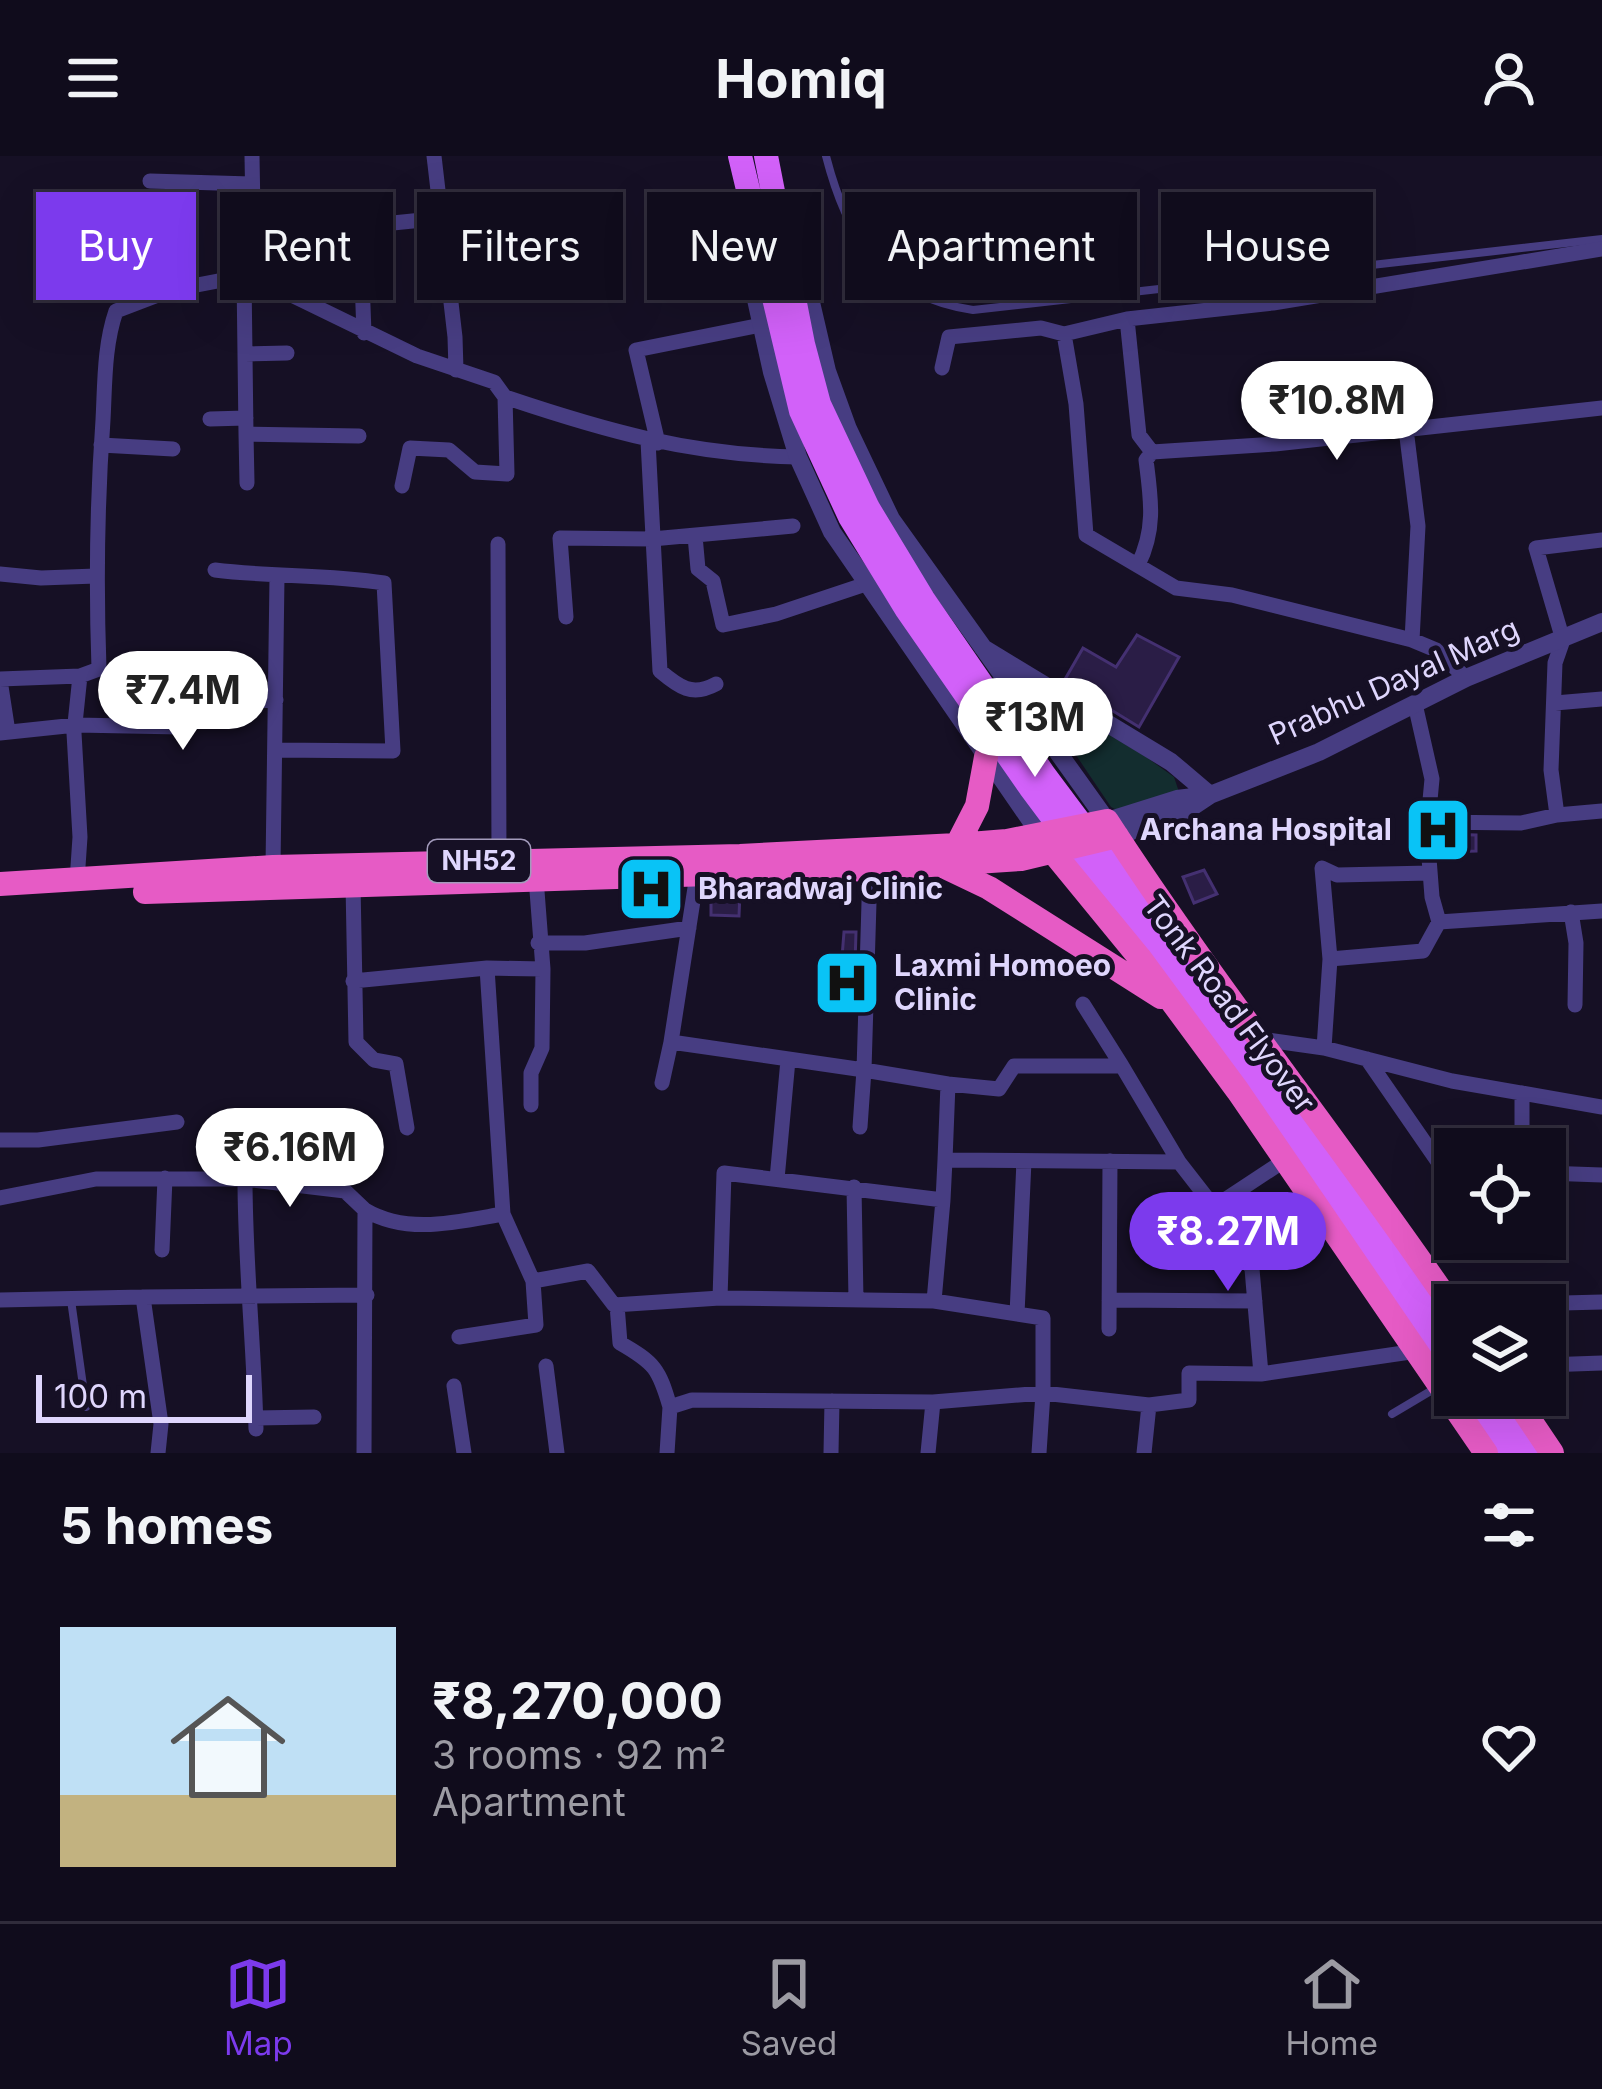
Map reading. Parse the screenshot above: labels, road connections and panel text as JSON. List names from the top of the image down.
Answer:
{
  "streets": {
    "highway": ["NH52"],
    "main road": ["Tonk Road Flyover"],
    "street": ["Prabhu Dayal Marg"]
  },
  "crossings": [
    ["Prabhu Dayal Marg", "NH52"]
  ],
  "places": {
    "hospital": ["Archana Hospital", "Bharadwaj Clinic", "Laxmi Homoeo Clinic"]
  },
  "scale_bar": "100 m",
  "page": {
    "header": "Homiq",
    "chip": [
      "Buy",
      "Rent",
      "Filters",
      "New",
      "Apartment",
      "House"
    ],
    "price": [
      "₹10.8M",
      "₹7.4M",
      "₹13M",
      "₹6.16M",
      "₹8.27M"
    ],
    "scale": "100 m",
    "heading": "5 homes",
    "list": [
      {
        "name": "₹8,270,000",
        "note": "3 rooms · 92 m² · Apartment"
      }
    ],
    "tabs": ["Map", "Saved", "Home"]
  }
}
